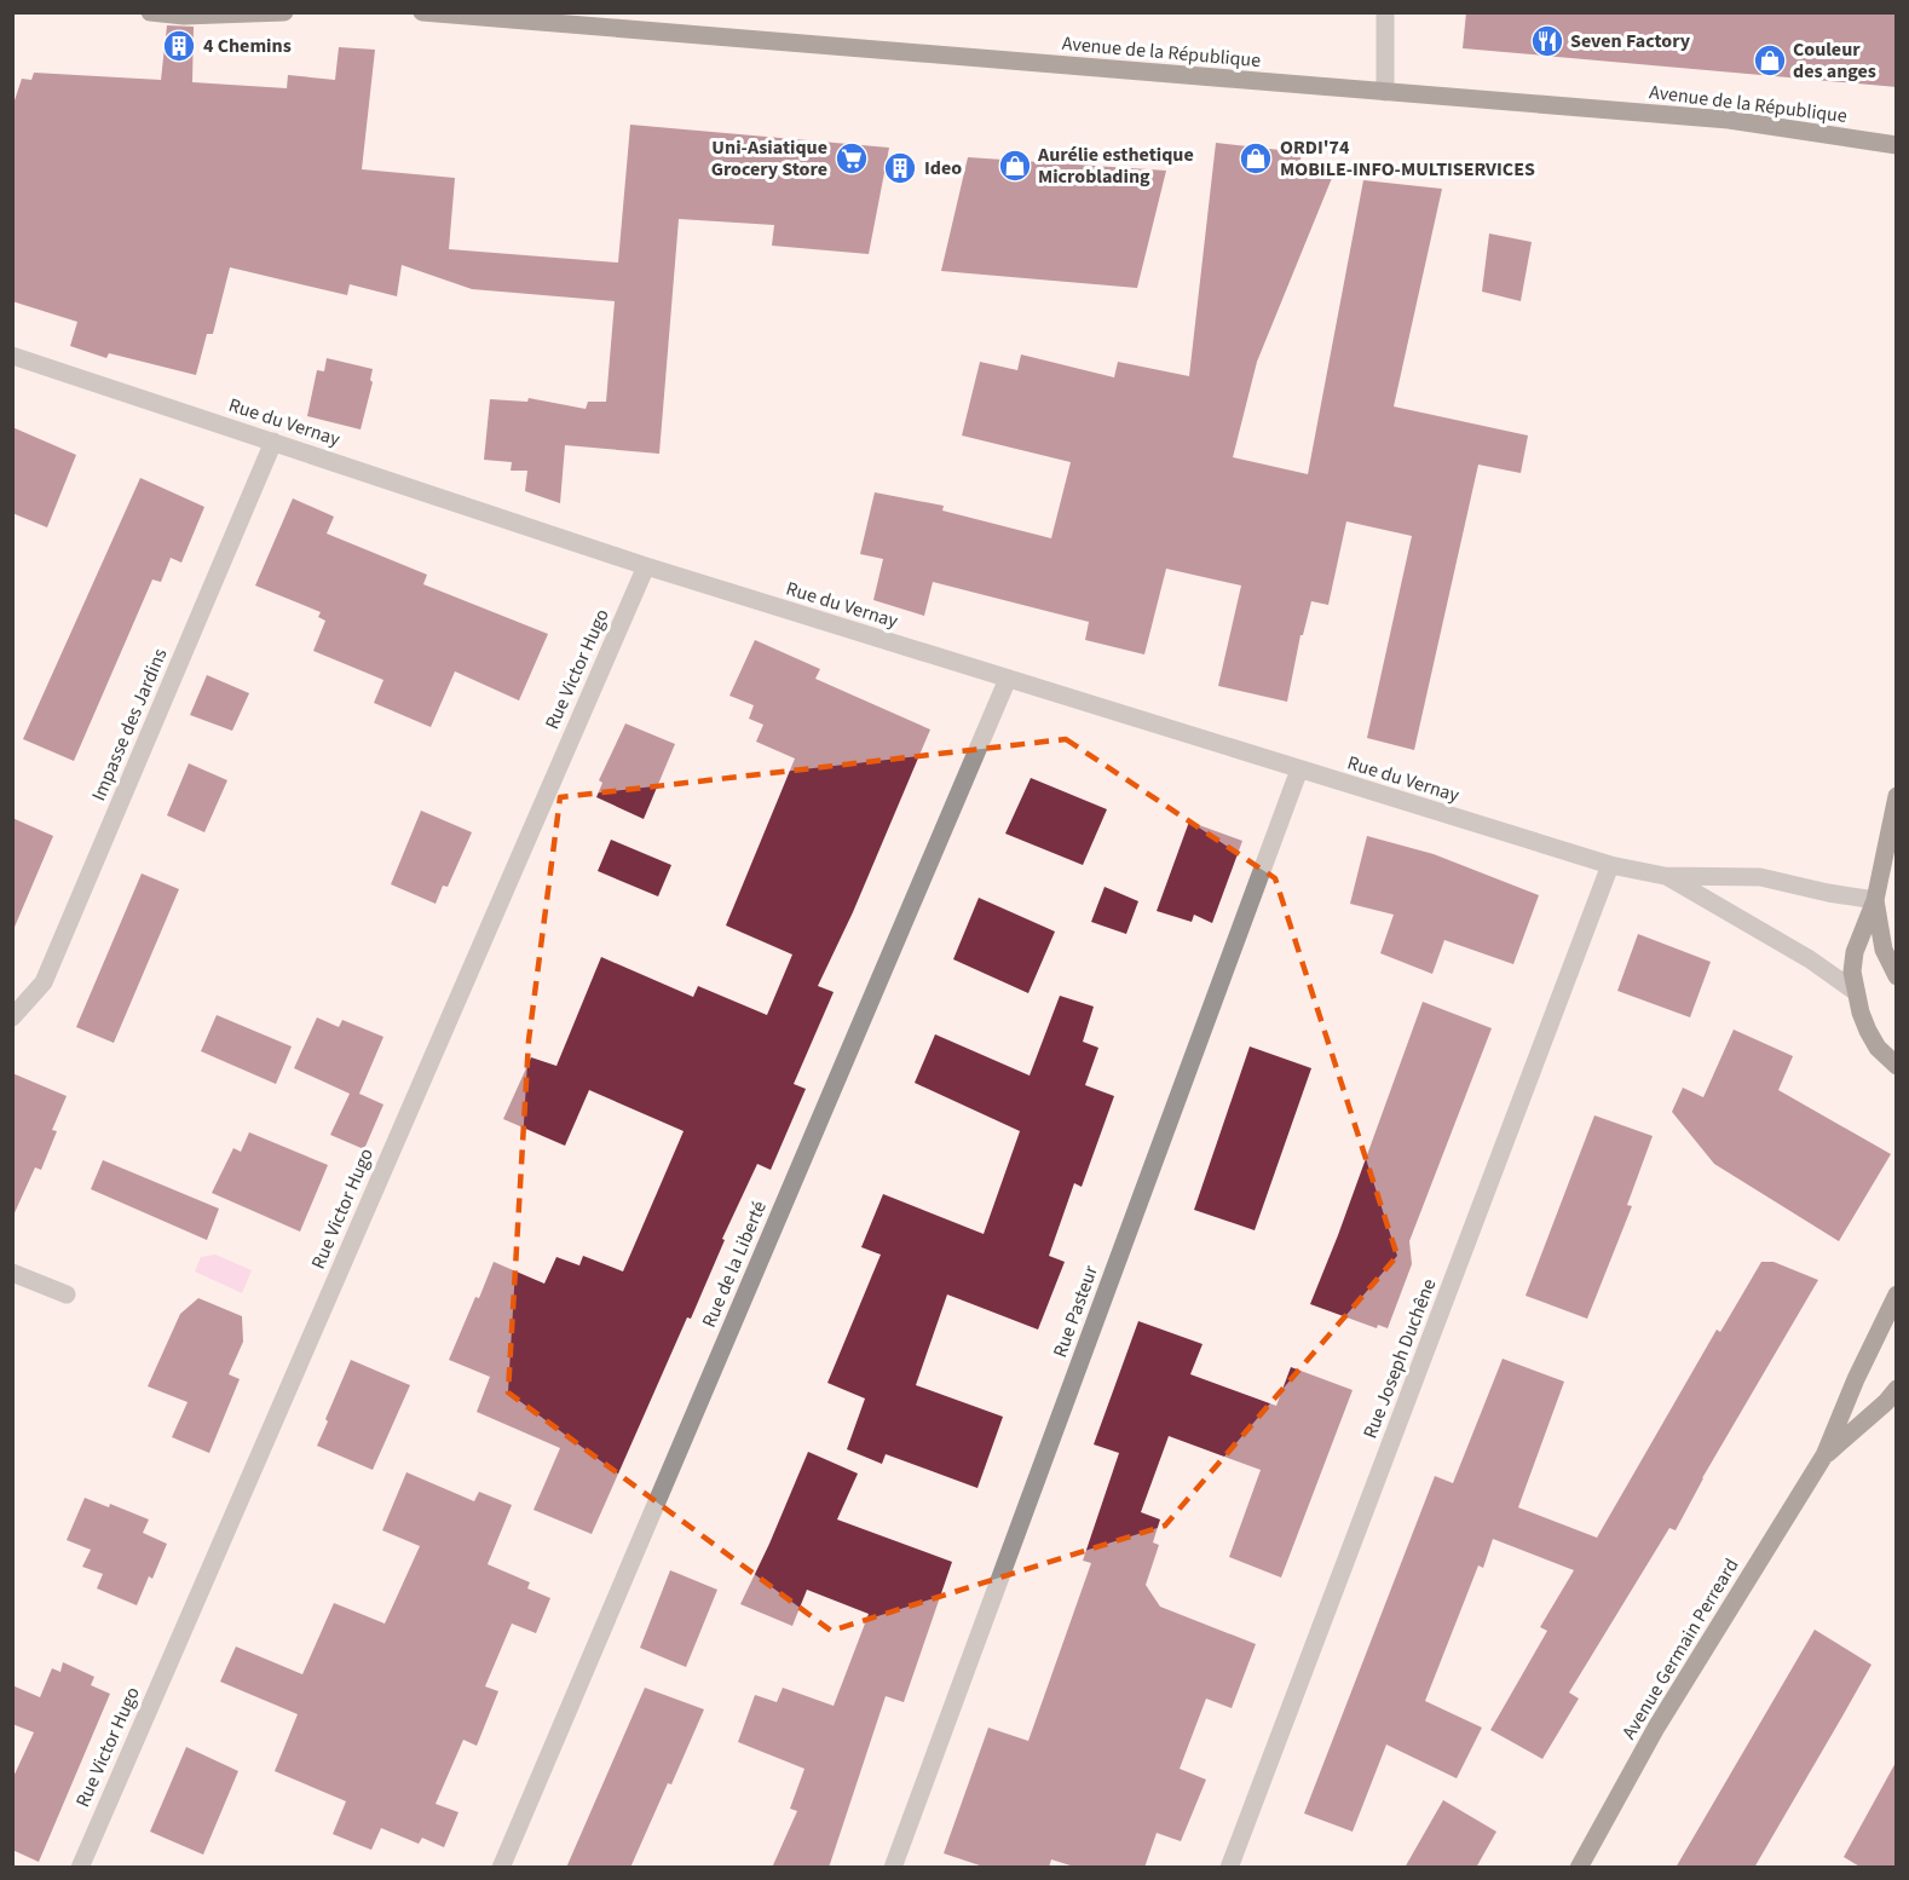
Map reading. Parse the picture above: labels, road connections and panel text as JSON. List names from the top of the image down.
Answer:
{
  "streets": {
    "main road": ["Avenue de la République", "Avenue Germain Perreard"],
    "street": [
      "Rue du Vernay",
      "Rue Victor Hugo",
      "Impasse des Jardins",
      "Rue de la Liberté",
      "Rue Pasteur",
      "Rue Joseph Duchêne"
    ]
  },
  "crossings": [
    ["Rue du Vernay", "Rue Victor Hugo"],
    ["Rue du Vernay", "Impasse des Jardins"],
    ["Rue du Vernay", "Rue de la Liberté"],
    ["Rue du Vernay", "Rue Pasteur"],
    ["Rue du Vernay", "Rue Joseph Duchêne"]
  ],
  "places": {
    "restaurant": ["Seven Factory"],
    "building": ["4 Chemins", "Ideo"],
    "shop": ["Couleur des anges", "ORDI'74 MOBILE-INFO-MULTISERVICES", "Aurélie esthetique Microblading"],
    "supermarket": ["Uni-Asiatique Grocery Store"]
  }
}
